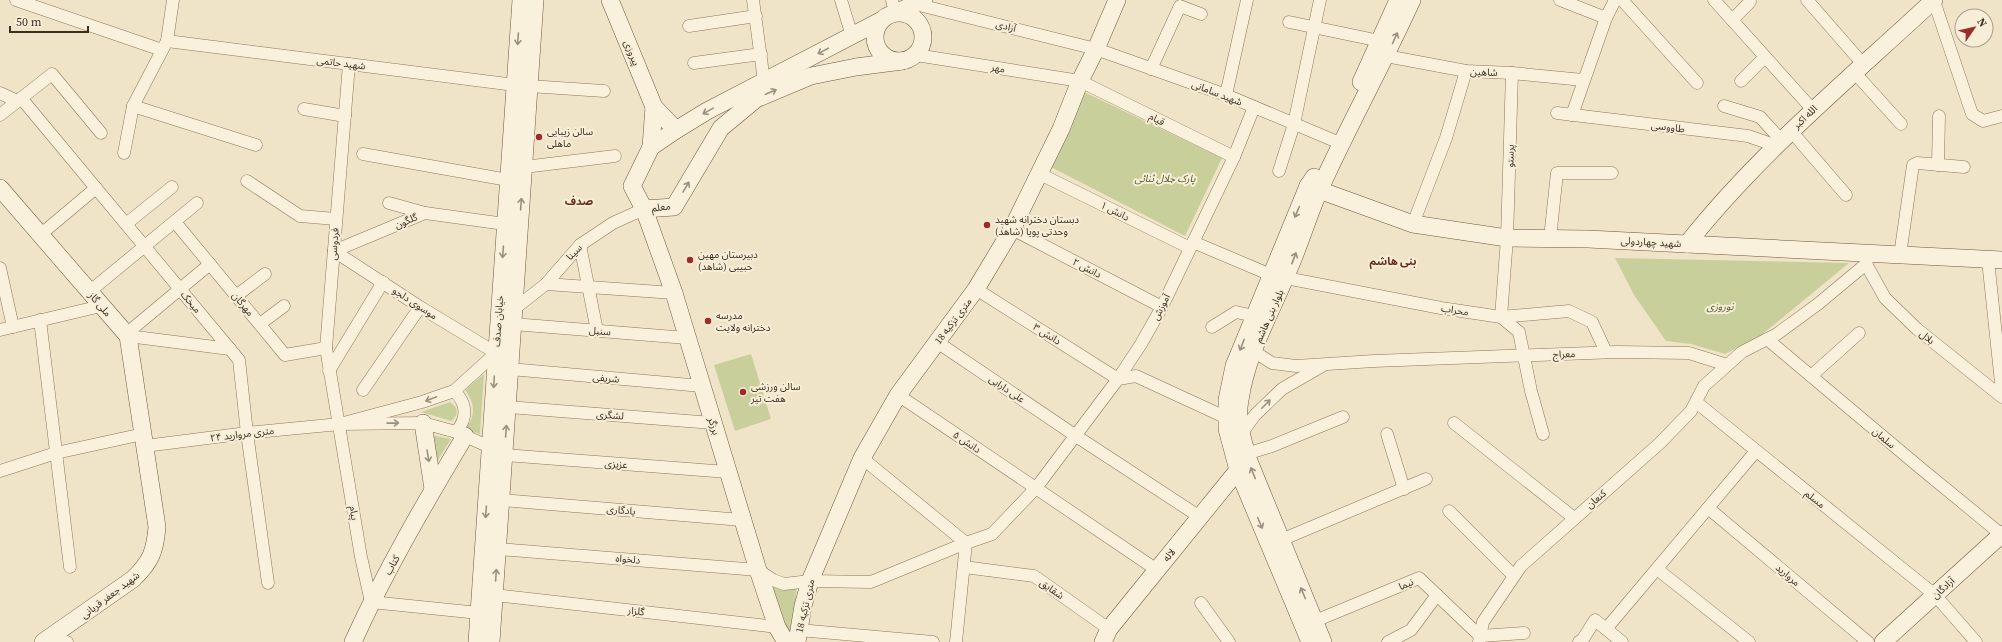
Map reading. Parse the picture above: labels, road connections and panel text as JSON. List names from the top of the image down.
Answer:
{
  "streets": {
    "street": [
      "آزادی",
      "پیروزی",
      "شهید حاتمی",
      "مهر",
      "شاهین",
      "شهید سامانی",
      "الله اکبر",
      "قیام",
      "طاووسی",
      "پرستو",
      "معلم",
      "دانش ۱",
      "گلگون",
      "شهید چهاردولی",
      "فردوسی",
      "سینا",
      "دانش ۲",
      "میخک",
      "موسوی دلجو",
      "ملی گاز",
      "مهرگان",
      "آموزش",
      "محراب",
      "بلوار بنی هاشم",
      "خیابان صدف",
      "18 متری تزکیه",
      "سنبل",
      "دانش ۳",
      "بلال",
      "معراج",
      "شریفی",
      "علی دارابی",
      "لشگری",
      "برزگر",
      "۲۴ متری مروارید",
      "سلمان",
      "دانش ۵",
      "عزیزی",
      "کنعان",
      "مسلم",
      "یادگاری",
      "پیام",
      "لاله",
      "دلخواه",
      "کتاب",
      "مروارید",
      "نیما",
      "آزادگان",
      "شقایق",
      "شهید جعفر قربانی",
      "گلزار"
    ]
  },
  "crossings": [
    ["آزادی", "شهید سامانی"],
    ["آزادی", "18 متری تزکیه"],
    ["شهید حاتمی", "فردوسی"],
    ["شهید حاتمی", "خیابان صدف"],
    ["مهر", "قیام"],
    ["مهر", "معلم"],
    ["مهر", "18 متری تزکیه"],
    ["شاهین", "پرستو"],
    ["شاهین", "بلوار بنی هاشم"],
    ["شهید سامانی", "آموزش"],
    ["شهید سامانی", "بلوار بنی هاشم"],
    ["شهید سامانی", "18 متری تزکیه"],
    ["الله اکبر", "طاووسی"],
    ["الله اکبر", "شهید چهاردولی"],
    ["قیام", "آموزش"],
    ["قیام", "18 متری تزکیه"],
    ["پرستو", "شهید چهاردولی"],
    ["پرستو", "محراب"],
    ["معلم", "سینا"],
    ["معلم", "برزگر"],
    ["دانش ۱", "آموزش"],
    ["دانش ۱", "محراب"],
    ["دانش ۱", "بلوار بنی هاشم"],
    ["دانش ۱", "18 متری تزکیه"],
    ["گلگون", "فردوسی"],
    ["گلگون", "موسوی دلجو"],
    ["گلگون", "خیابان صدف"],
    ["شهید چهاردولی", "بلوار بنی هاشم"],
    ["شهید چهاردولی", "بلال"],
    ["فردوسی", "موسوی دلجو"],
    ["فردوسی", "مهرگان"],
    ["فردوسی", "۲۴ متری مروارید"],
    ["فردوسی", "پیام"],
    ["سینا", "خیابان صدف"],
    ["سینا", "سنبل"],
    ["سینا", "برزگر"],
    ["دانش ۲", "آموزش"],
    ["دانش ۲", "18 متری تزکیه"],
    ["میخک", "۲۴ متری مروارید"],
    ["موسوی دلجو", "خیابان صدف"],
    ["موسوی دلجو", "۲۴ متری مروارید"],
    ["آموزش", "18 متری تزکیه"],
    ["آموزش", "دانش ۳"],
    ["آموزش", "علی دارابی"],
    ["آموزش", "برزگر"],
    ["آموزش", "دانش ۵"],
    ["آموزش", "دلخواه"],
    ["محراب", "بلوار بنی هاشم"],
    ["محراب", "معراج"],
    ["بلوار بنی هاشم", "معراج"],
    ["بلوار بنی هاشم", "لاله"],
    ["بلوار بنی هاشم", "نیما"],
    ["خیابان صدف", "سنبل"],
    ["خیابان صدف", "شریفی"],
    ["خیابان صدف", "لشگری"],
    ["خیابان صدف", "۲۴ متری مروارید"],
    ["خیابان صدف", "عزیزی"],
    ["خیابان صدف", "یادگاری"],
    ["خیابان صدف", "دلخواه"],
    ["خیابان صدف", "گلزار"],
    ["18 متری تزکیه", "دانش ۳"],
    ["18 متری تزکیه", "علی دارابی"],
    ["18 متری تزکیه", "دانش ۵"],
    ["سنبل", "برزگر"],
    ["معراج", "کنعان"],
    ["شریفی", "برزگر"],
    ["علی دارابی", "لاله"],
    ["لشگری", "برزگر"],
    ["برزگر", "عزیزی"],
    ["برزگر", "یادگاری"],
    ["برزگر", "دلخواه"],
    ["برزگر", "گلزار"],
    ["۲۴ متری مروارید", "عزیزی"],
    ["۲۴ متری مروارید", "پیام"],
    ["۲۴ متری مروارید", "کتاب"],
    ["۲۴ متری مروارید", "شهید جعفر قربانی"],
    ["سلمان", "آزادگان"],
    ["دانش ۵", "لاله"],
    ["کنعان", "مسلم"],
    ["کنعان", "نیما"],
    ["مسلم", "آزادگان"],
    ["پیام", "کتاب"],
    ["لاله", "شقایق"]
  ],
  "districts": ["صدف", "بنی هاشم"],
  "parks": ["پارک جلال ثنائی", "نوروزی"],
  "places": [
    "سالن زیبایی ماهلی",
    "دبستان دخترانه شهید وحدتی پویا (شاهد)",
    "دبیرستان مهین حبیبی (شاهد)",
    "مدرسه دخترانه ولایت",
    "سالن ورزشی هفت تیر"
  ],
  "scale_bar": "50 m",
  "north": "top right"
}
